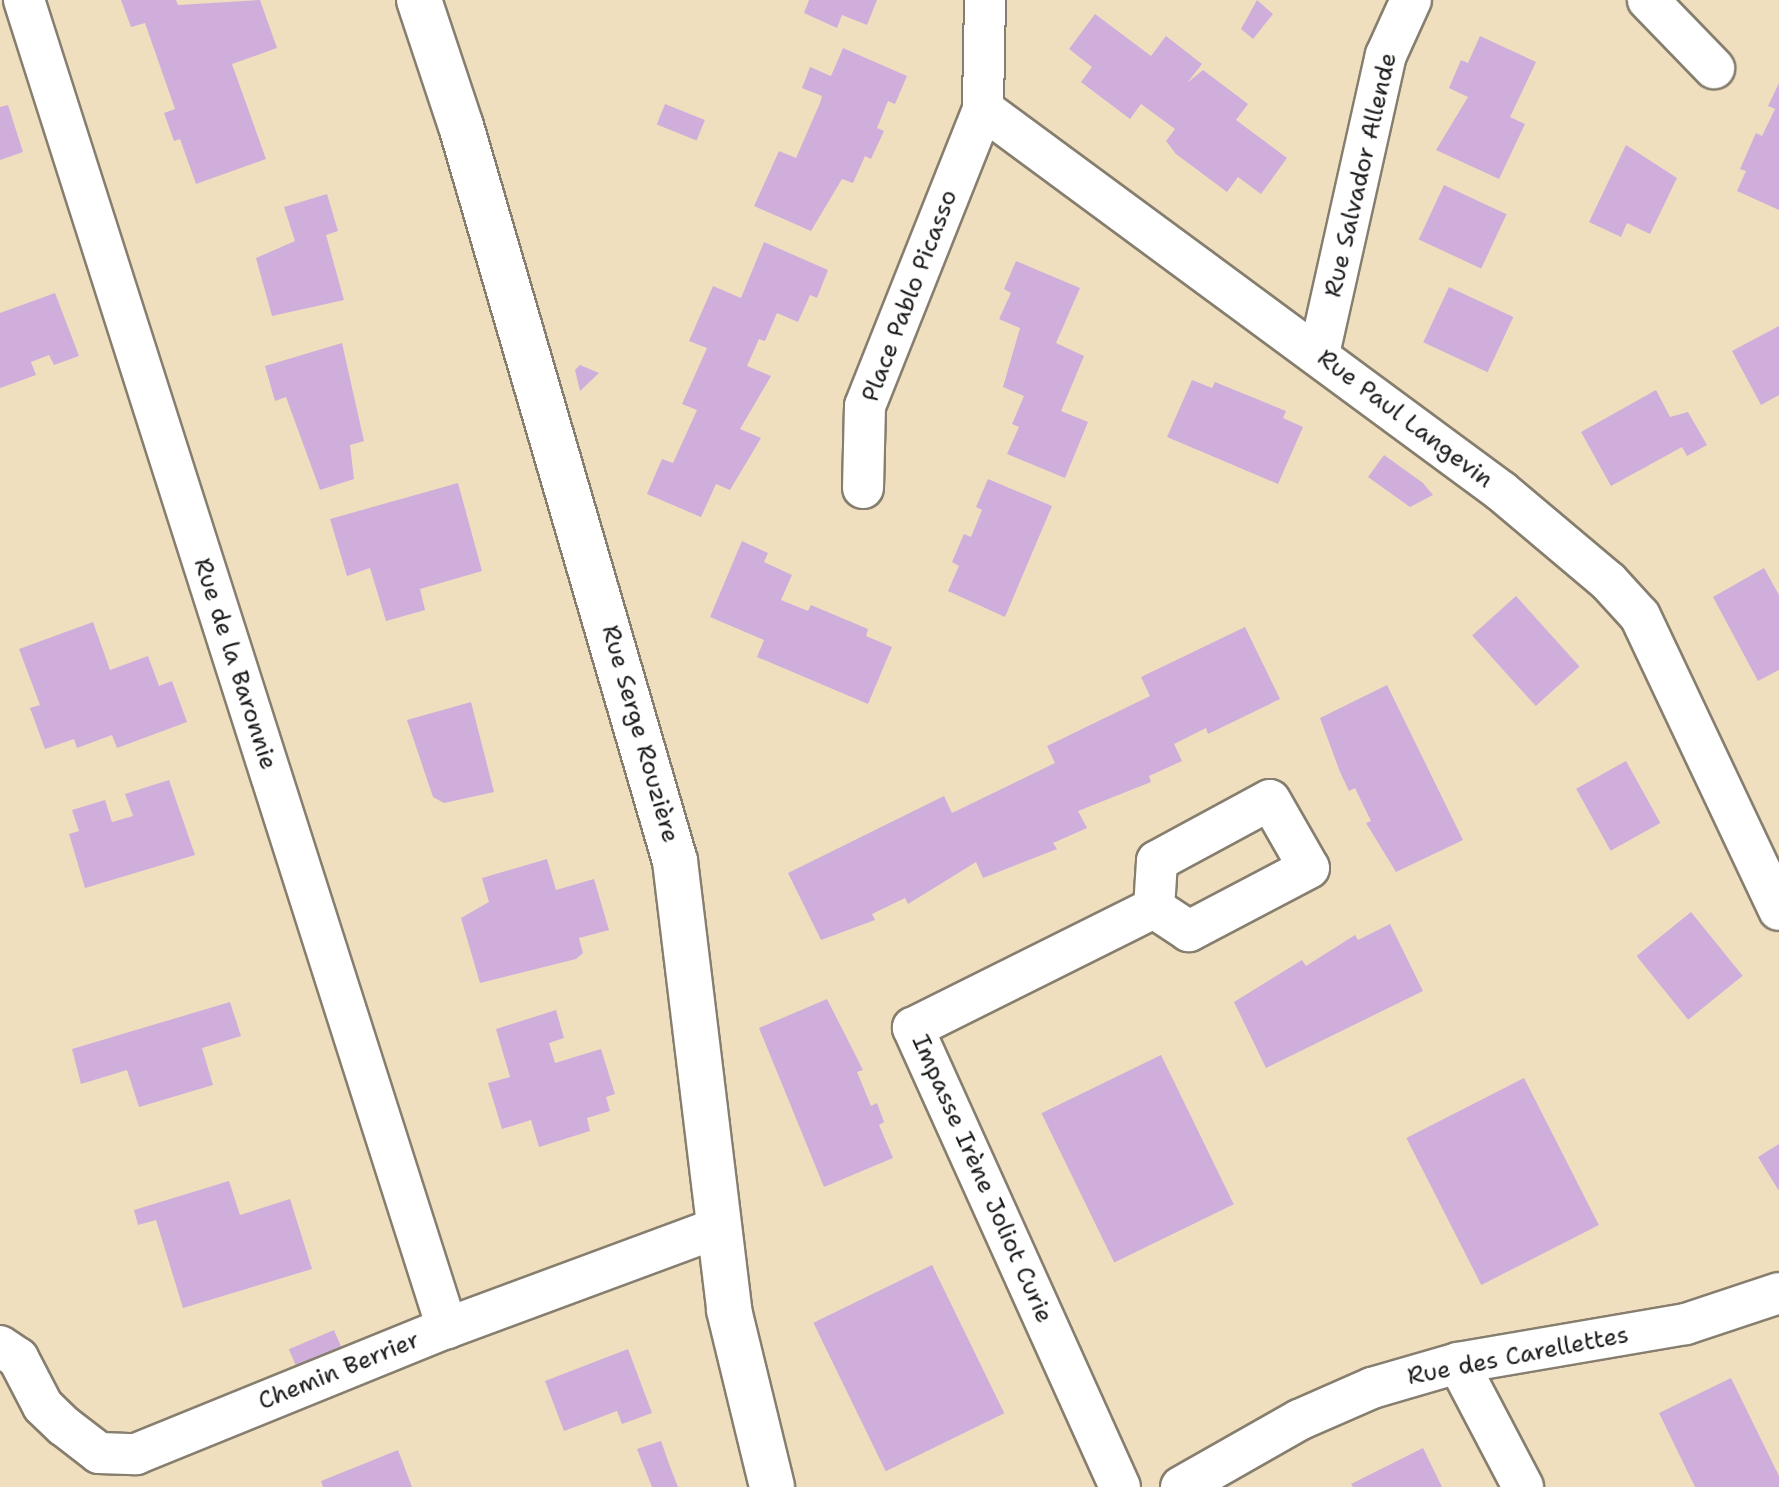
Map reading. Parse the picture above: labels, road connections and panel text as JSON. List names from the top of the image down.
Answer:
{
  "streets": {
    "street": [
      "Rue Salvador Allende",
      "Place Pablo Picasso",
      "Rue Paul Langevin",
      "Rue de la Baronnie",
      "Rue Serge Rouzière",
      "Impasse Irène Joliot Curie",
      "Rue des Carellettes",
      "Chemin Berrier"
    ]
  },
  "crossings": [
    ["Rue Salvador Allende", "Rue Paul Langevin"],
    ["Place Pablo Picasso", "Rue Paul Langevin"],
    ["Rue de la Baronnie", "Chemin Berrier"],
    ["Rue Serge Rouzière", "Chemin Berrier"]
  ]
}
